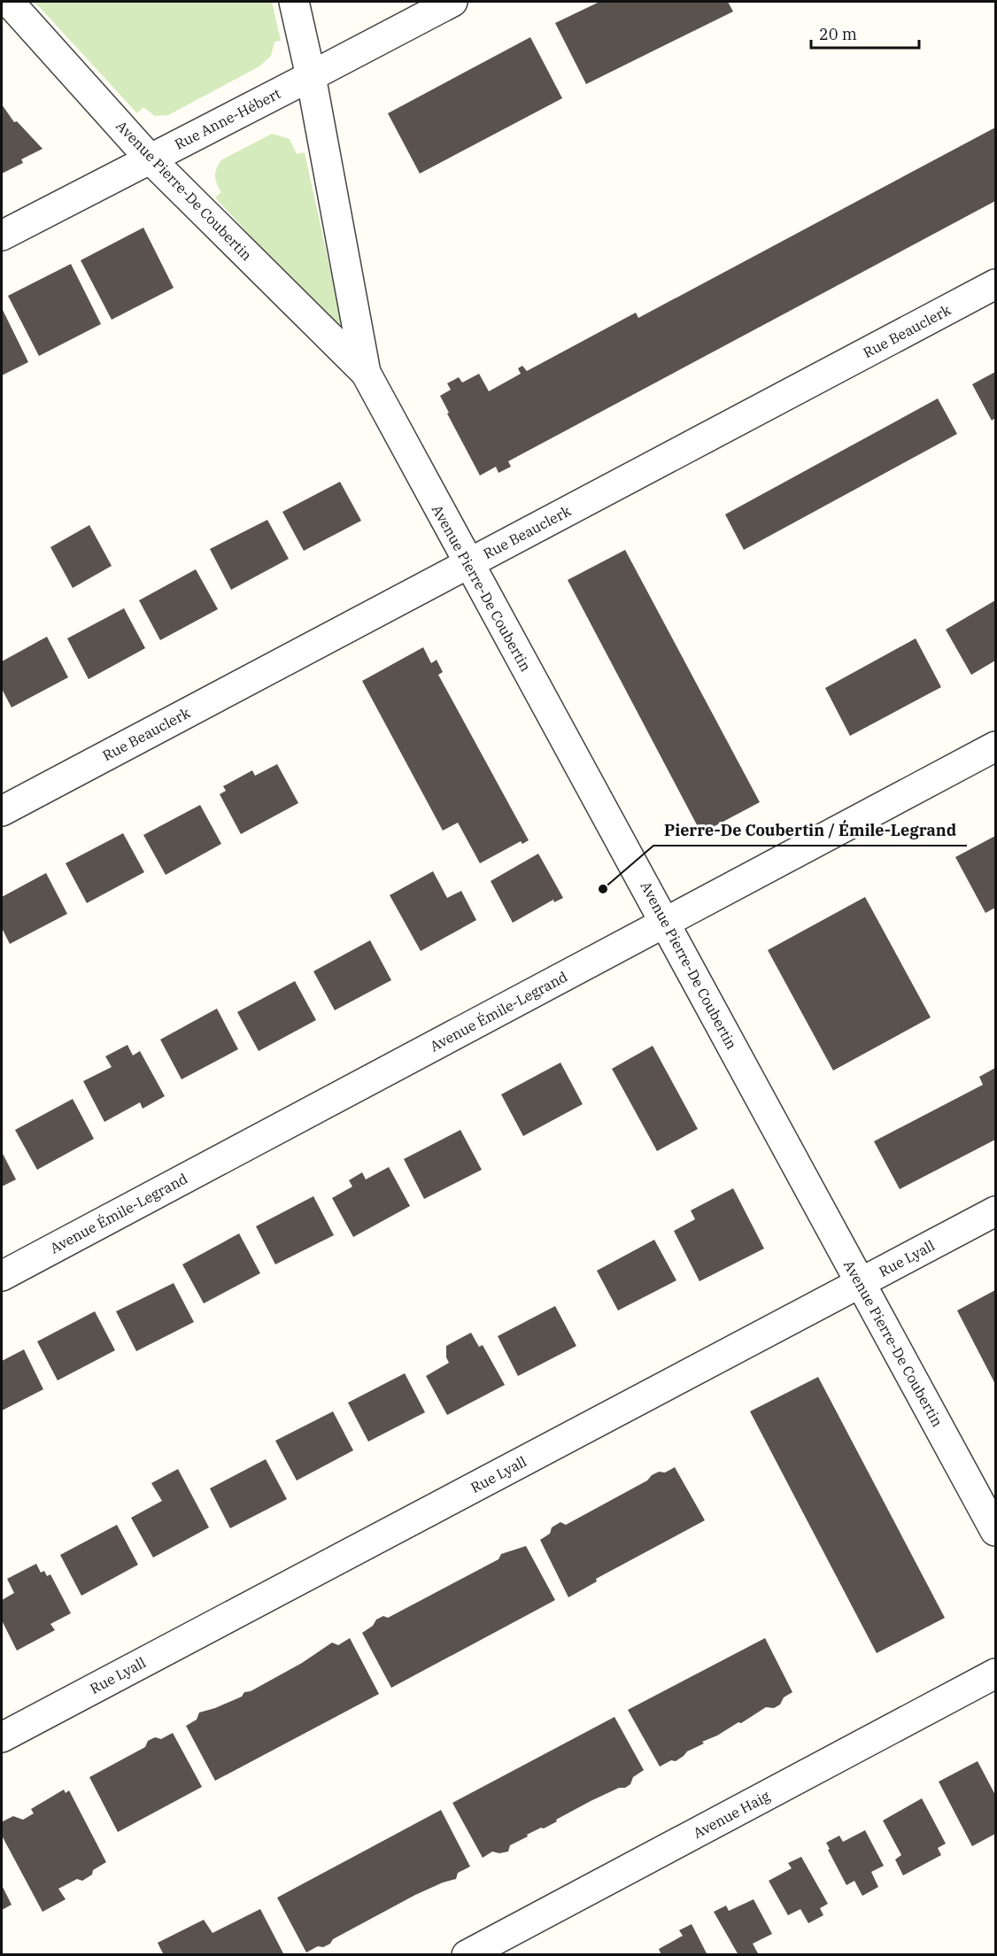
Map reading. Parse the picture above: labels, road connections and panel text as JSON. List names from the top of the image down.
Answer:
{
  "streets": {
    "street": [
      "Rue Anne-Hébert",
      "Avenue Pierre-De Coubertin",
      "Rue Beauclerk",
      "Avenue Émile-Legrand",
      "Rue Lyall",
      "Avenue Haig"
    ]
  },
  "crossings": [
    ["Rue Anne-Hébert", "Avenue Pierre-De Coubertin"],
    ["Avenue Pierre-De Coubertin", "Rue Beauclerk"],
    ["Avenue Pierre-De Coubertin", "Avenue Émile-Legrand"],
    ["Avenue Pierre-De Coubertin", "Rue Lyall"]
  ],
  "places": ["Pierre-De Coubertin / Émile-Legrand"],
  "scale_bar": "20 m"
}
